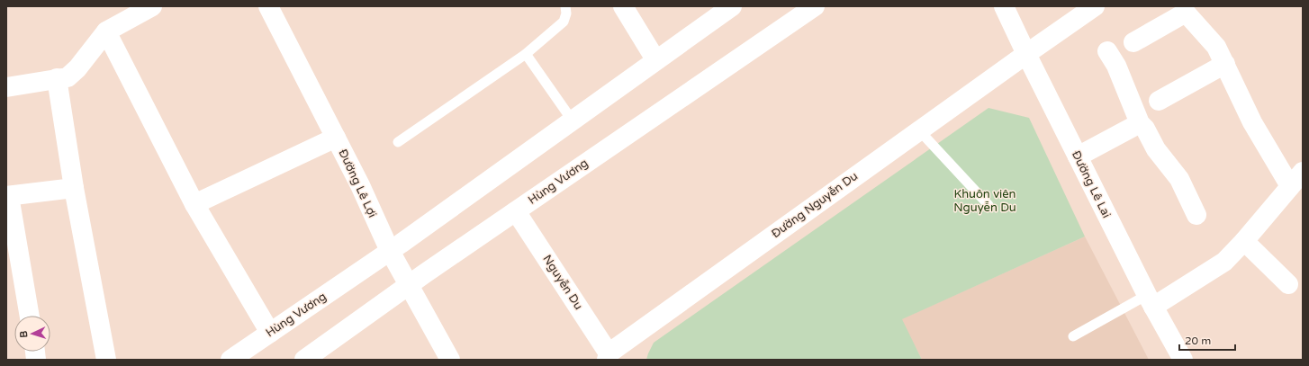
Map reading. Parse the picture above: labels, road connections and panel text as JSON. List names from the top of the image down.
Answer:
{
  "streets": {
    "street": [
      "Hùng Vương",
      "Đường Lê Lợi",
      "Đường Lê Lai",
      "Đường Nguyễn Du",
      "Nguyễn Du"
    ]
  },
  "crossings": [
    ["Hùng Vương", "Đường Lê Lợi"],
    ["Hùng Vương", "Nguyễn Du"],
    ["Đường Lê Lai", "Đường Nguyễn Du"],
    ["Đường Nguyễn Du", "Nguyễn Du"]
  ],
  "parks": ["Khuôn viên Nguyễn Du"],
  "scale_bar": "20 m",
  "north": "left"
}
